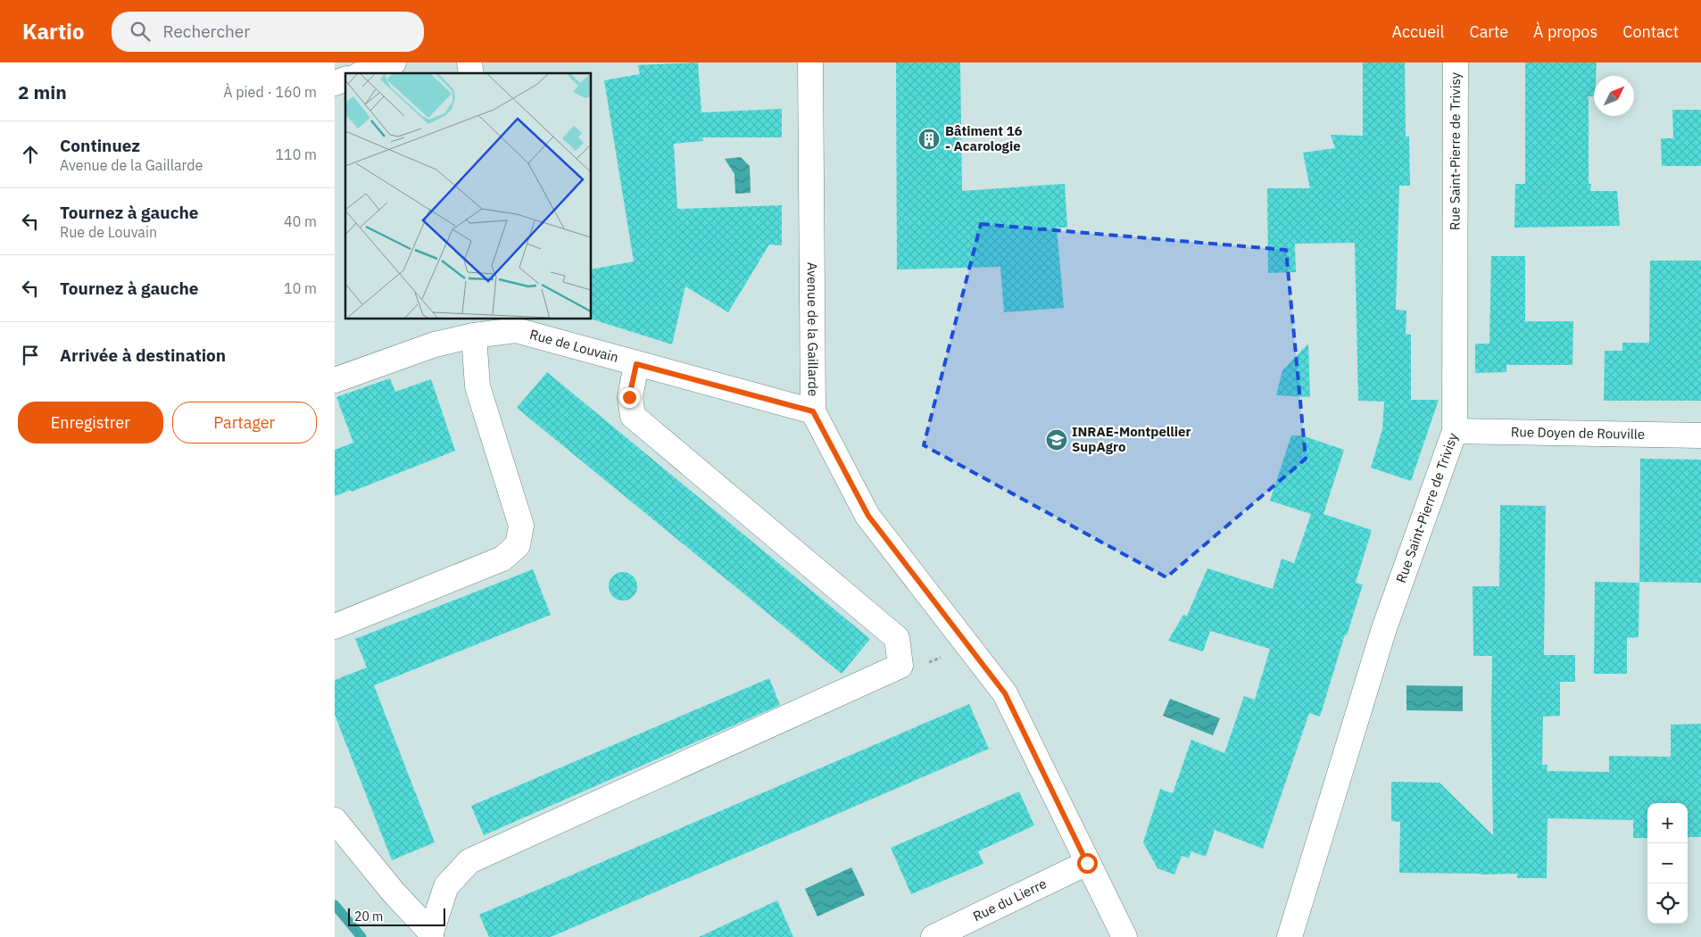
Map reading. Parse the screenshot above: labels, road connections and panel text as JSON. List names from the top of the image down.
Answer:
{
  "streets": {
    "street": [
      "Rue Saint-Pierre de Trivisy",
      "Avenue de la Gaillarde",
      "Rue de Louvain",
      "Rue Doyen de Rouville",
      "Rue du Lierre"
    ]
  },
  "crossings": [
    ["Rue Saint-Pierre de Trivisy", "Rue Doyen de Rouville"],
    ["Avenue de la Gaillarde", "Rue de Louvain"],
    ["Avenue de la Gaillarde", "Rue du Lierre"]
  ],
  "places": {
    "building": ["Bâtiment 16 - Acarologie"],
    "school or university": ["INRAE-Montpellier SupAgro"]
  },
  "scale_bar": "20 m",
  "north": "top right",
  "page": {
    "header": "Kartio",
    "search": "Rechercher",
    "nav": [
      "Accueil",
      "Carte",
      "À propos",
      "Contact"
    ],
    "heading": ["2 min", "À pied · 160 m"],
    "list": [
      ["Continuez", "Avenue de la Gaillarde", "110 m"],
      ["Tournez à gauche", "Rue de Louvain", "40 m"],
      ["Tournez à gauche", "10 m"],
      "Arrivée à destination"
    ],
    "buttons": ["Enregistrer", "Partager"],
    "map_buttons": ["+", "−"],
    "scale": "20 m"
  }
}
